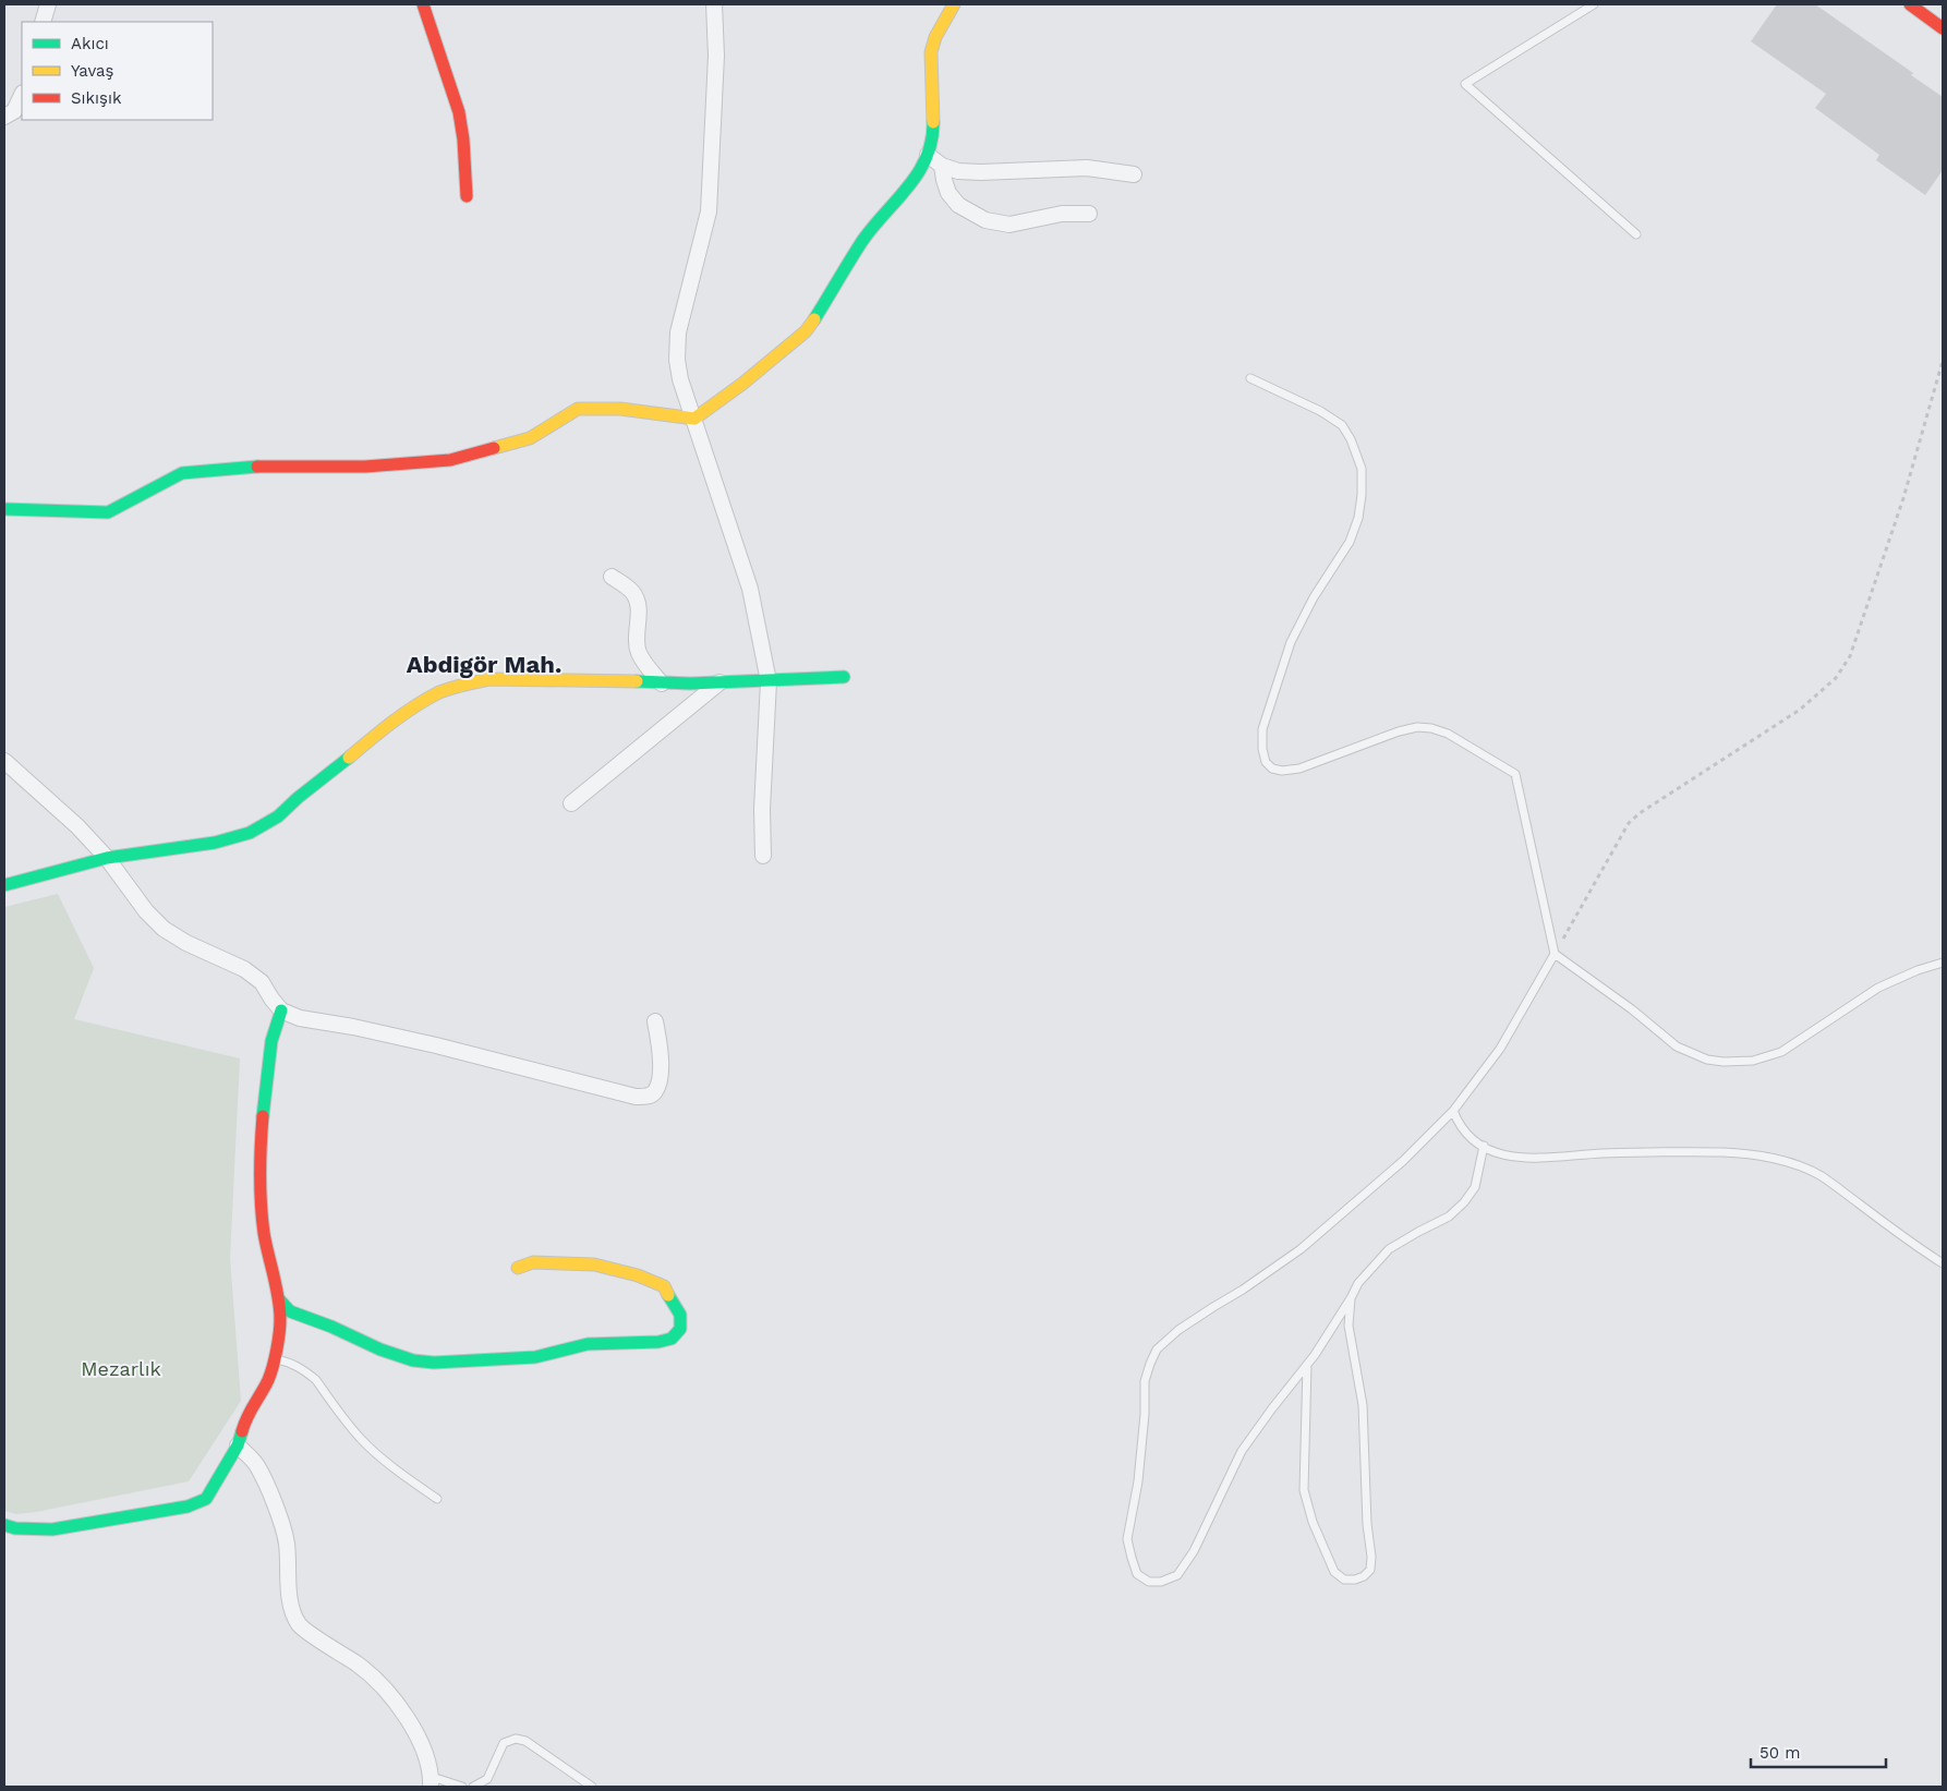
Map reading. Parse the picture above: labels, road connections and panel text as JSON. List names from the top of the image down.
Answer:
{
  "districts": ["Abdigör Mah."],
  "parks": ["Mezarlık"],
  "legend": ["Akıcı", "Yavaş", "Sıkışık"],
  "scale_bar": "50 m"
}
